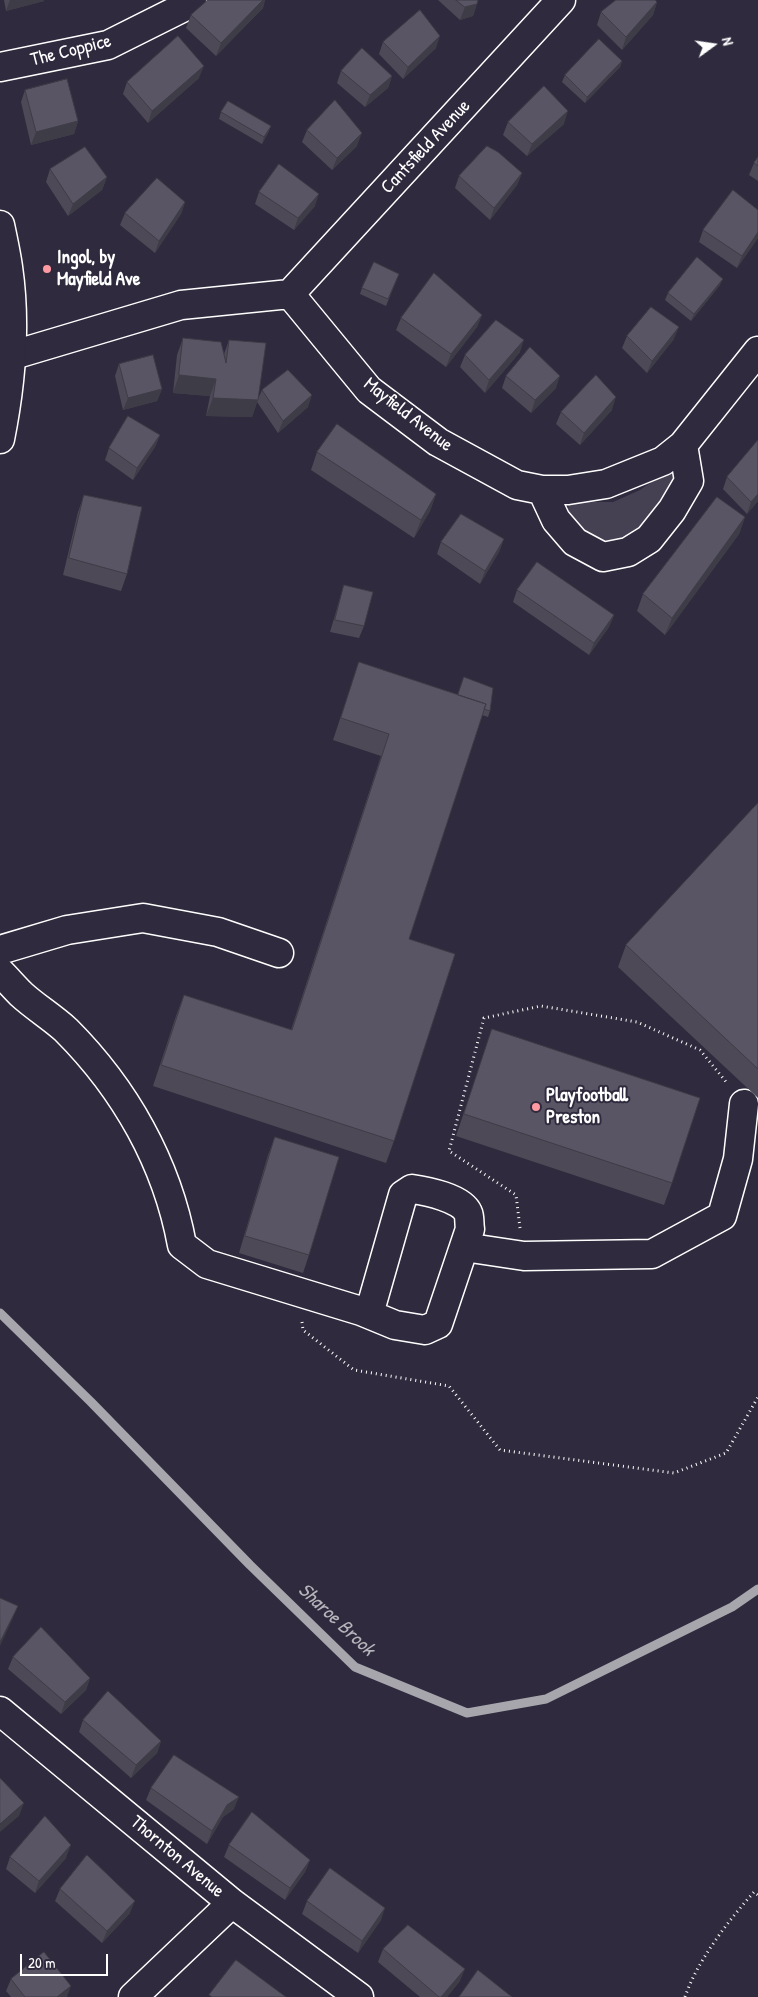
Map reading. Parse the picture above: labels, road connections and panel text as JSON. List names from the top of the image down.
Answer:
{
  "streets": {
    "street": [
      "The Coppice",
      "Cantsfield Avenue",
      "Mayfield Avenue",
      "Thornton Avenue"
    ]
  },
  "crossings": [
    ["Cantsfield Avenue", "Mayfield Avenue"]
  ],
  "water": ["Sharoe Brook"],
  "places": ["Ingol, by Mayfield Ave", "Playfootball Preston"],
  "scale_bar": "20 m",
  "north": "right"
}
